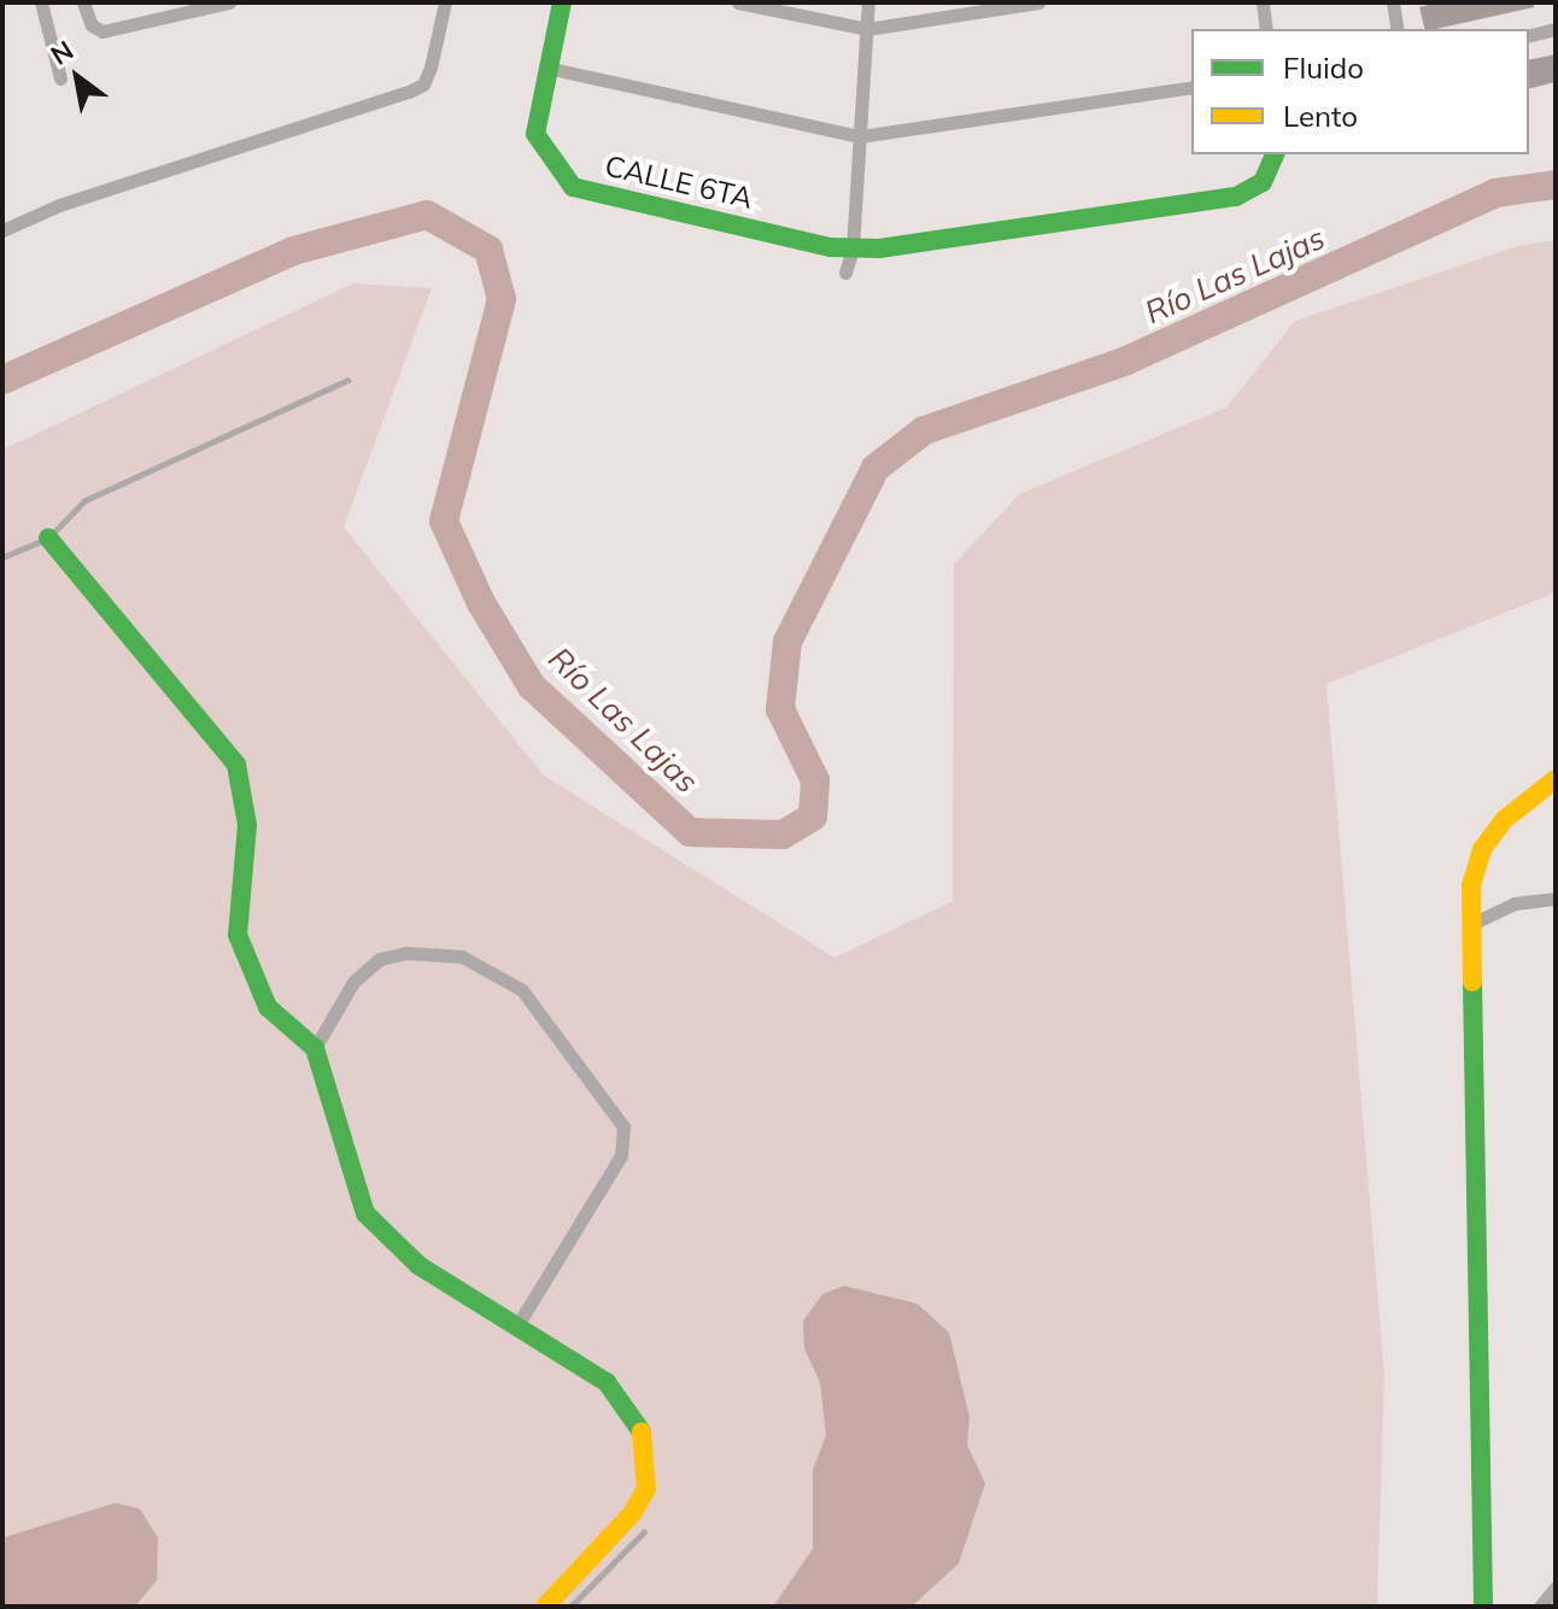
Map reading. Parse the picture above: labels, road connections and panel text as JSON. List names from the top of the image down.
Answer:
{
  "streets": {
    "street": ["CALLE 6TA"]
  },
  "water": ["Río Las Lajas"],
  "legend": ["Fluido", "Lento"],
  "north": "top left"
}
